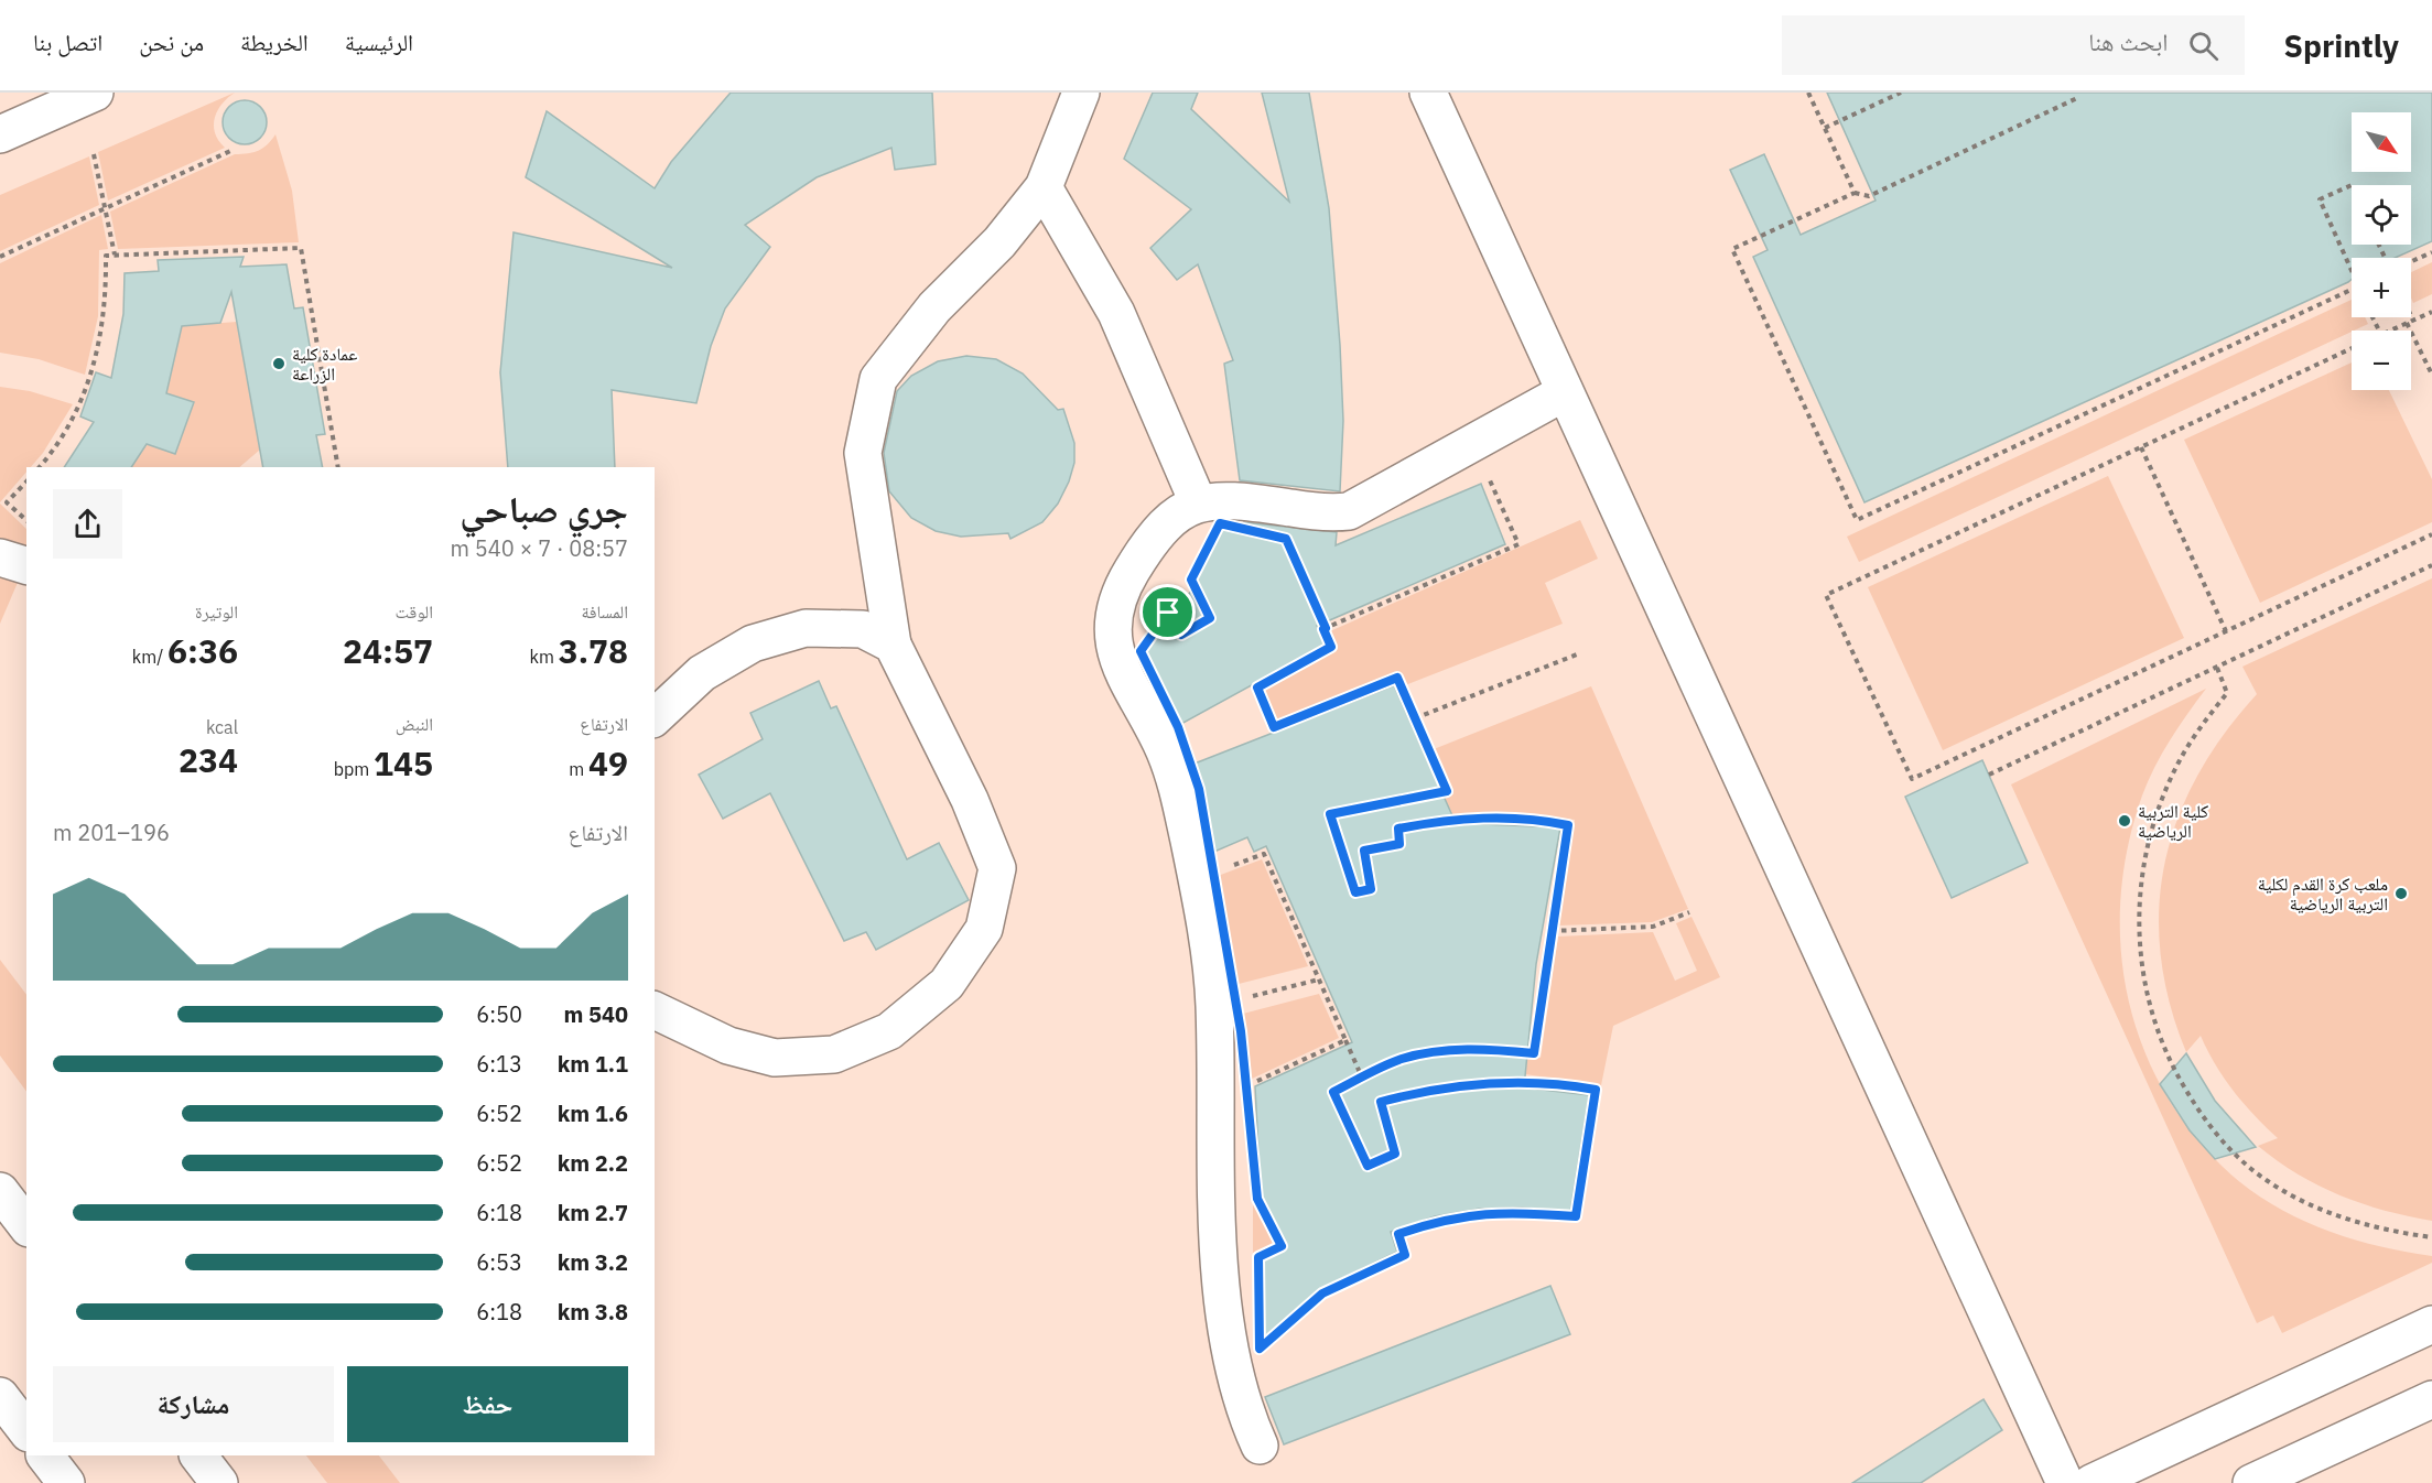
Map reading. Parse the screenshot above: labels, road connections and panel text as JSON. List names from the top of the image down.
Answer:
{
  "places": ["عمادة كلية الزراعة", "كلية التربية الرياضية", "ملعب كرة القدم لكلية التربية الرياضية"],
  "north": "bottom right",
  "page": {
    "header": "Sprintly",
    "search": "ابحث هنا",
    "nav": [
      "الرئيسية",
      "الخريطة",
      "من نحن",
      "اتصل بنا"
    ],
    "map_buttons": ["+", "−"],
    "heading": ["جري صباحي", "08:57 · 7 × 540 m"],
    "stats": [
      ["المسافة", "3.78 km"],
      ["الوقت", "24:57"],
      ["الوتيرة", "6:36 /km"],
      ["الارتفاع", "49 m"],
      ["النبض", "145 bpm"],
      ["kcal", "234"]
    ],
    "chart": ["الارتفاع", "196–201 m"],
    "list": [
      {
        "name": "540 m",
        "note": "6:50"
      },
      {
        "name": "1.1 km",
        "note": "6:13"
      },
      {
        "name": "1.6 km",
        "note": "6:52"
      },
      {
        "name": "2.2 km",
        "note": "6:52"
      },
      {
        "name": "2.7 km",
        "note": "6:18"
      },
      {
        "name": "3.2 km",
        "note": "6:53"
      },
      {
        "name": "3.8 km",
        "note": "6:18"
      }
    ],
    "buttons": ["حفظ", "مشاركة"]
  }
}
